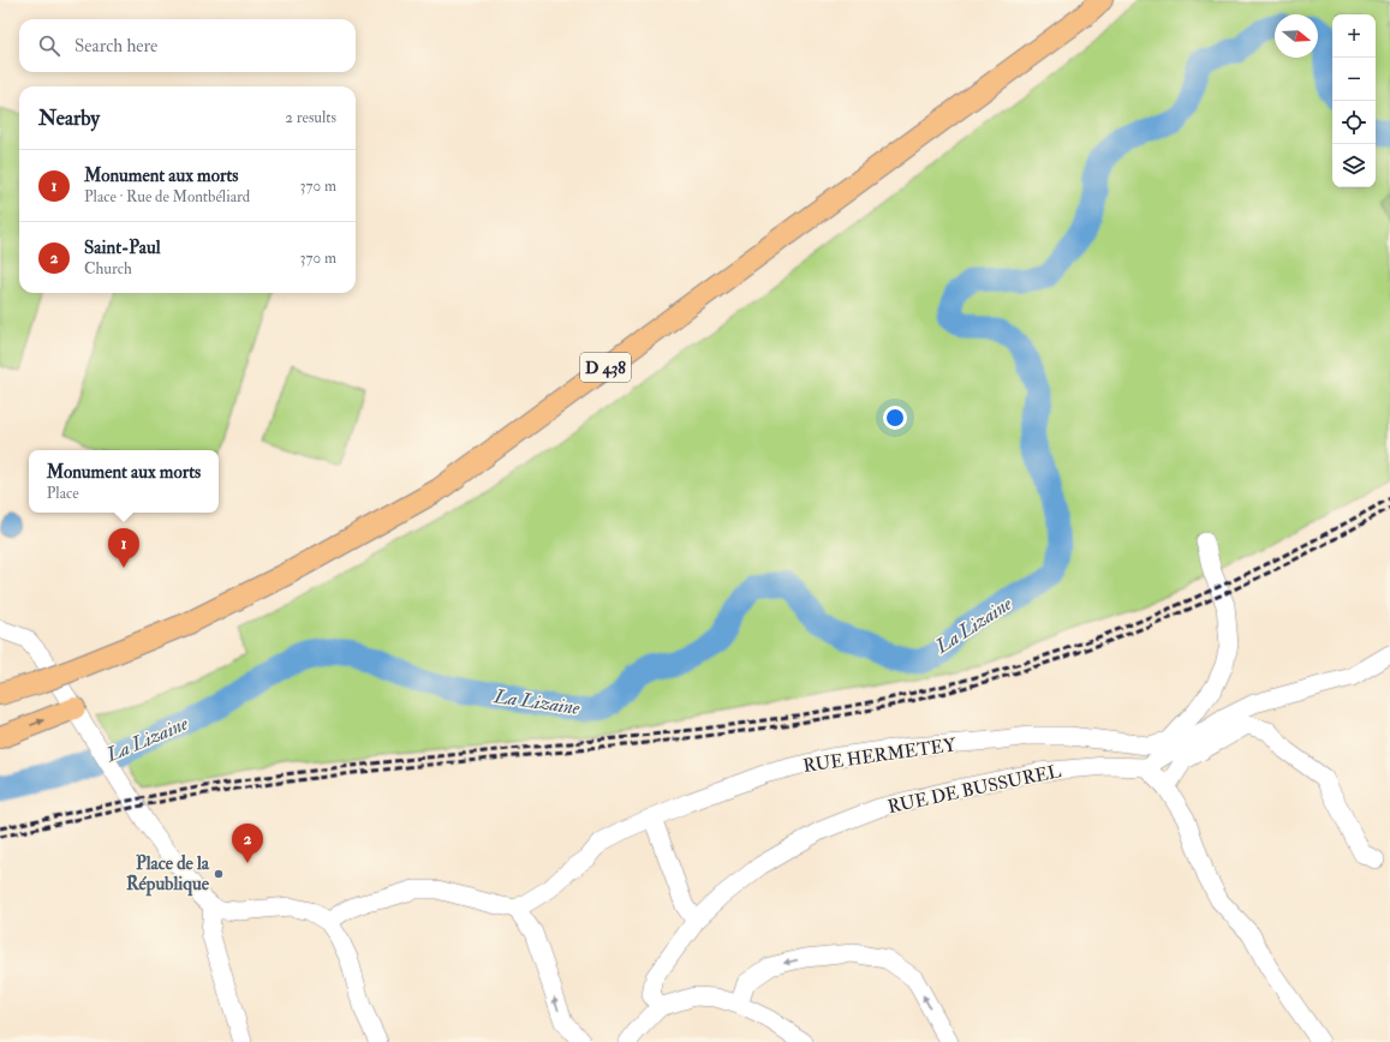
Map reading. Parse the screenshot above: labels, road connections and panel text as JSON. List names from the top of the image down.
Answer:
{
  "streets": {
    "main road": ["D 438"],
    "street": ["RUE HERMETEY", "RUE DE BUSSUREL"]
  },
  "water": ["La Lizaine"],
  "places": ["Place de la République"],
  "north": "right",
  "page": {
    "map_buttons": ["+", "−"],
    "search": "Search here",
    "heading": ["Nearby", "2 results"],
    "list": [
      {
        "mark": "1",
        "name": "Monument aux morts",
        "note": "Place · Rue de Montbéliard",
        "value": "370 m"
      },
      {
        "mark": "2",
        "name": "Saint-Paul",
        "note": "Church",
        "value": "370 m"
      }
    ],
    "popup": ["Monument aux morts", "Place"],
    "pins": ["1", "2"]
  }
}
